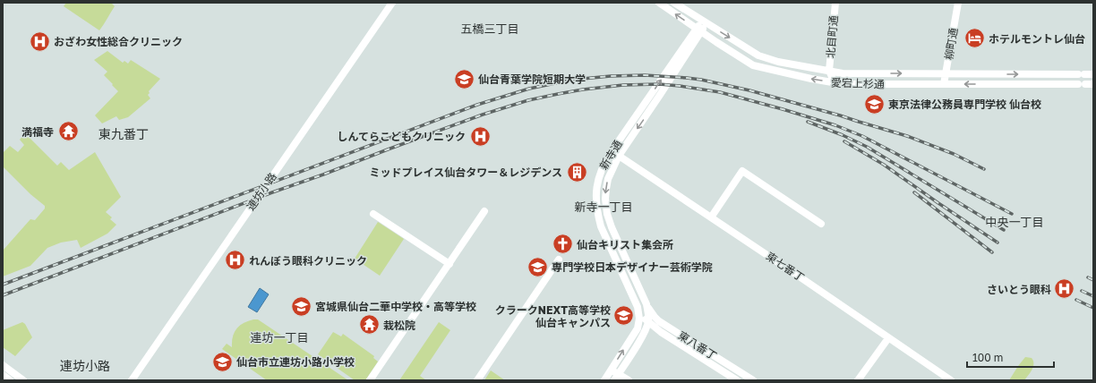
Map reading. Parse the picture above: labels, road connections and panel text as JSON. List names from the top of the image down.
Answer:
{
  "streets": {
    "street": [
      "北目町通",
      "柳町通",
      "愛宕上杉通",
      "新寺通",
      "連坊小路",
      "東七番丁",
      "東八番丁"
    ]
  },
  "crossings": [
    ["北目町通", "愛宕上杉通"],
    ["柳町通", "愛宕上杉通"],
    ["愛宕上杉通", "新寺通"],
    ["新寺通", "東七番丁"],
    ["新寺通", "東八番丁"]
  ],
  "districts": [
    "五橋三丁目",
    "東九番丁",
    "新寺一丁目",
    "中央一丁目",
    "連坊一丁目",
    "連坊小路"
  ],
  "places": {
    "hotel": ["ホテルモントレ仙台"],
    "hospital": [
      "おざわ女性総合クリニック",
      "しんてらこどもクリニック",
      "れんぼう眼科クリニック",
      "さいとう眼科"
    ],
    "school or university": [
      "仙台青葉学院短期大学",
      "東京法律公務員専門学校 仙台校",
      "専門学校日本デザイナー芸術学院",
      "宮城県仙台二華中学校・高等学校",
      "クラークNEXT高等学校 仙台キャンパス",
      "仙台市立連坊小路小学校"
    ],
    "temple": ["満福寺", "栽松院"],
    "building": ["ミッドプレイス仙台タワー＆レジデンス"],
    "church": ["仙台キリスト集会所"]
  },
  "scale_bar": "100 m"
}
